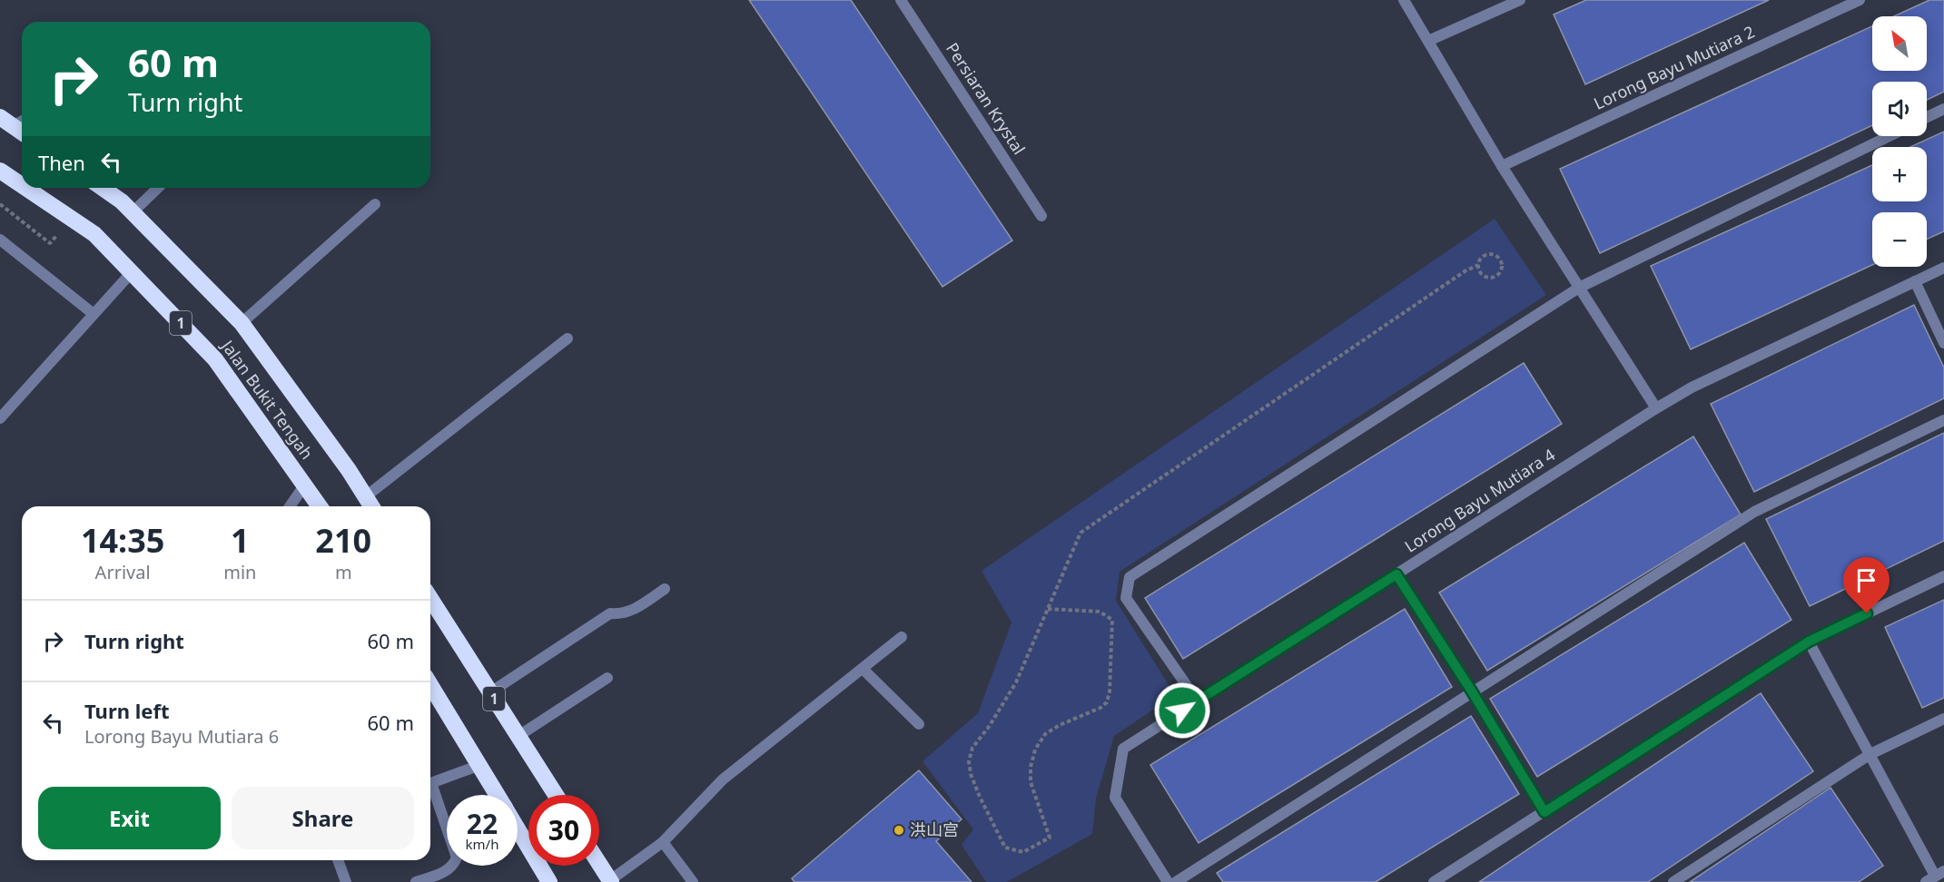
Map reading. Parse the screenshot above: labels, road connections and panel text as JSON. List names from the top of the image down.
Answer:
{
  "streets": {
    "highway": ["1", "Jalan Bukit Tengah"],
    "street": ["Lorong Bayu Mutiara 2", "Persiaran Krystal", "Lorong Bayu Mutiara 4"]
  },
  "places": ["洪山宫"],
  "north": "top left",
  "page": {
    "map_buttons": ["+", "−"],
    "turn": ["60 m", "Turn right"],
    "then": "Then",
    "eta": [
      "14:35",
      "Arrival",
      "1",
      "min",
      "210",
      "m"
    ],
    "list": [
      {
        "name": "Turn right",
        "value": "60 m"
      },
      {
        "name": "Turn left",
        "note": "Lorong Bayu Mutiara 6",
        "value": "60 m"
      }
    ],
    "buttons": ["Exit", "Share"],
    "speed": "22 km/h",
    "limit": "30"
  }
}
